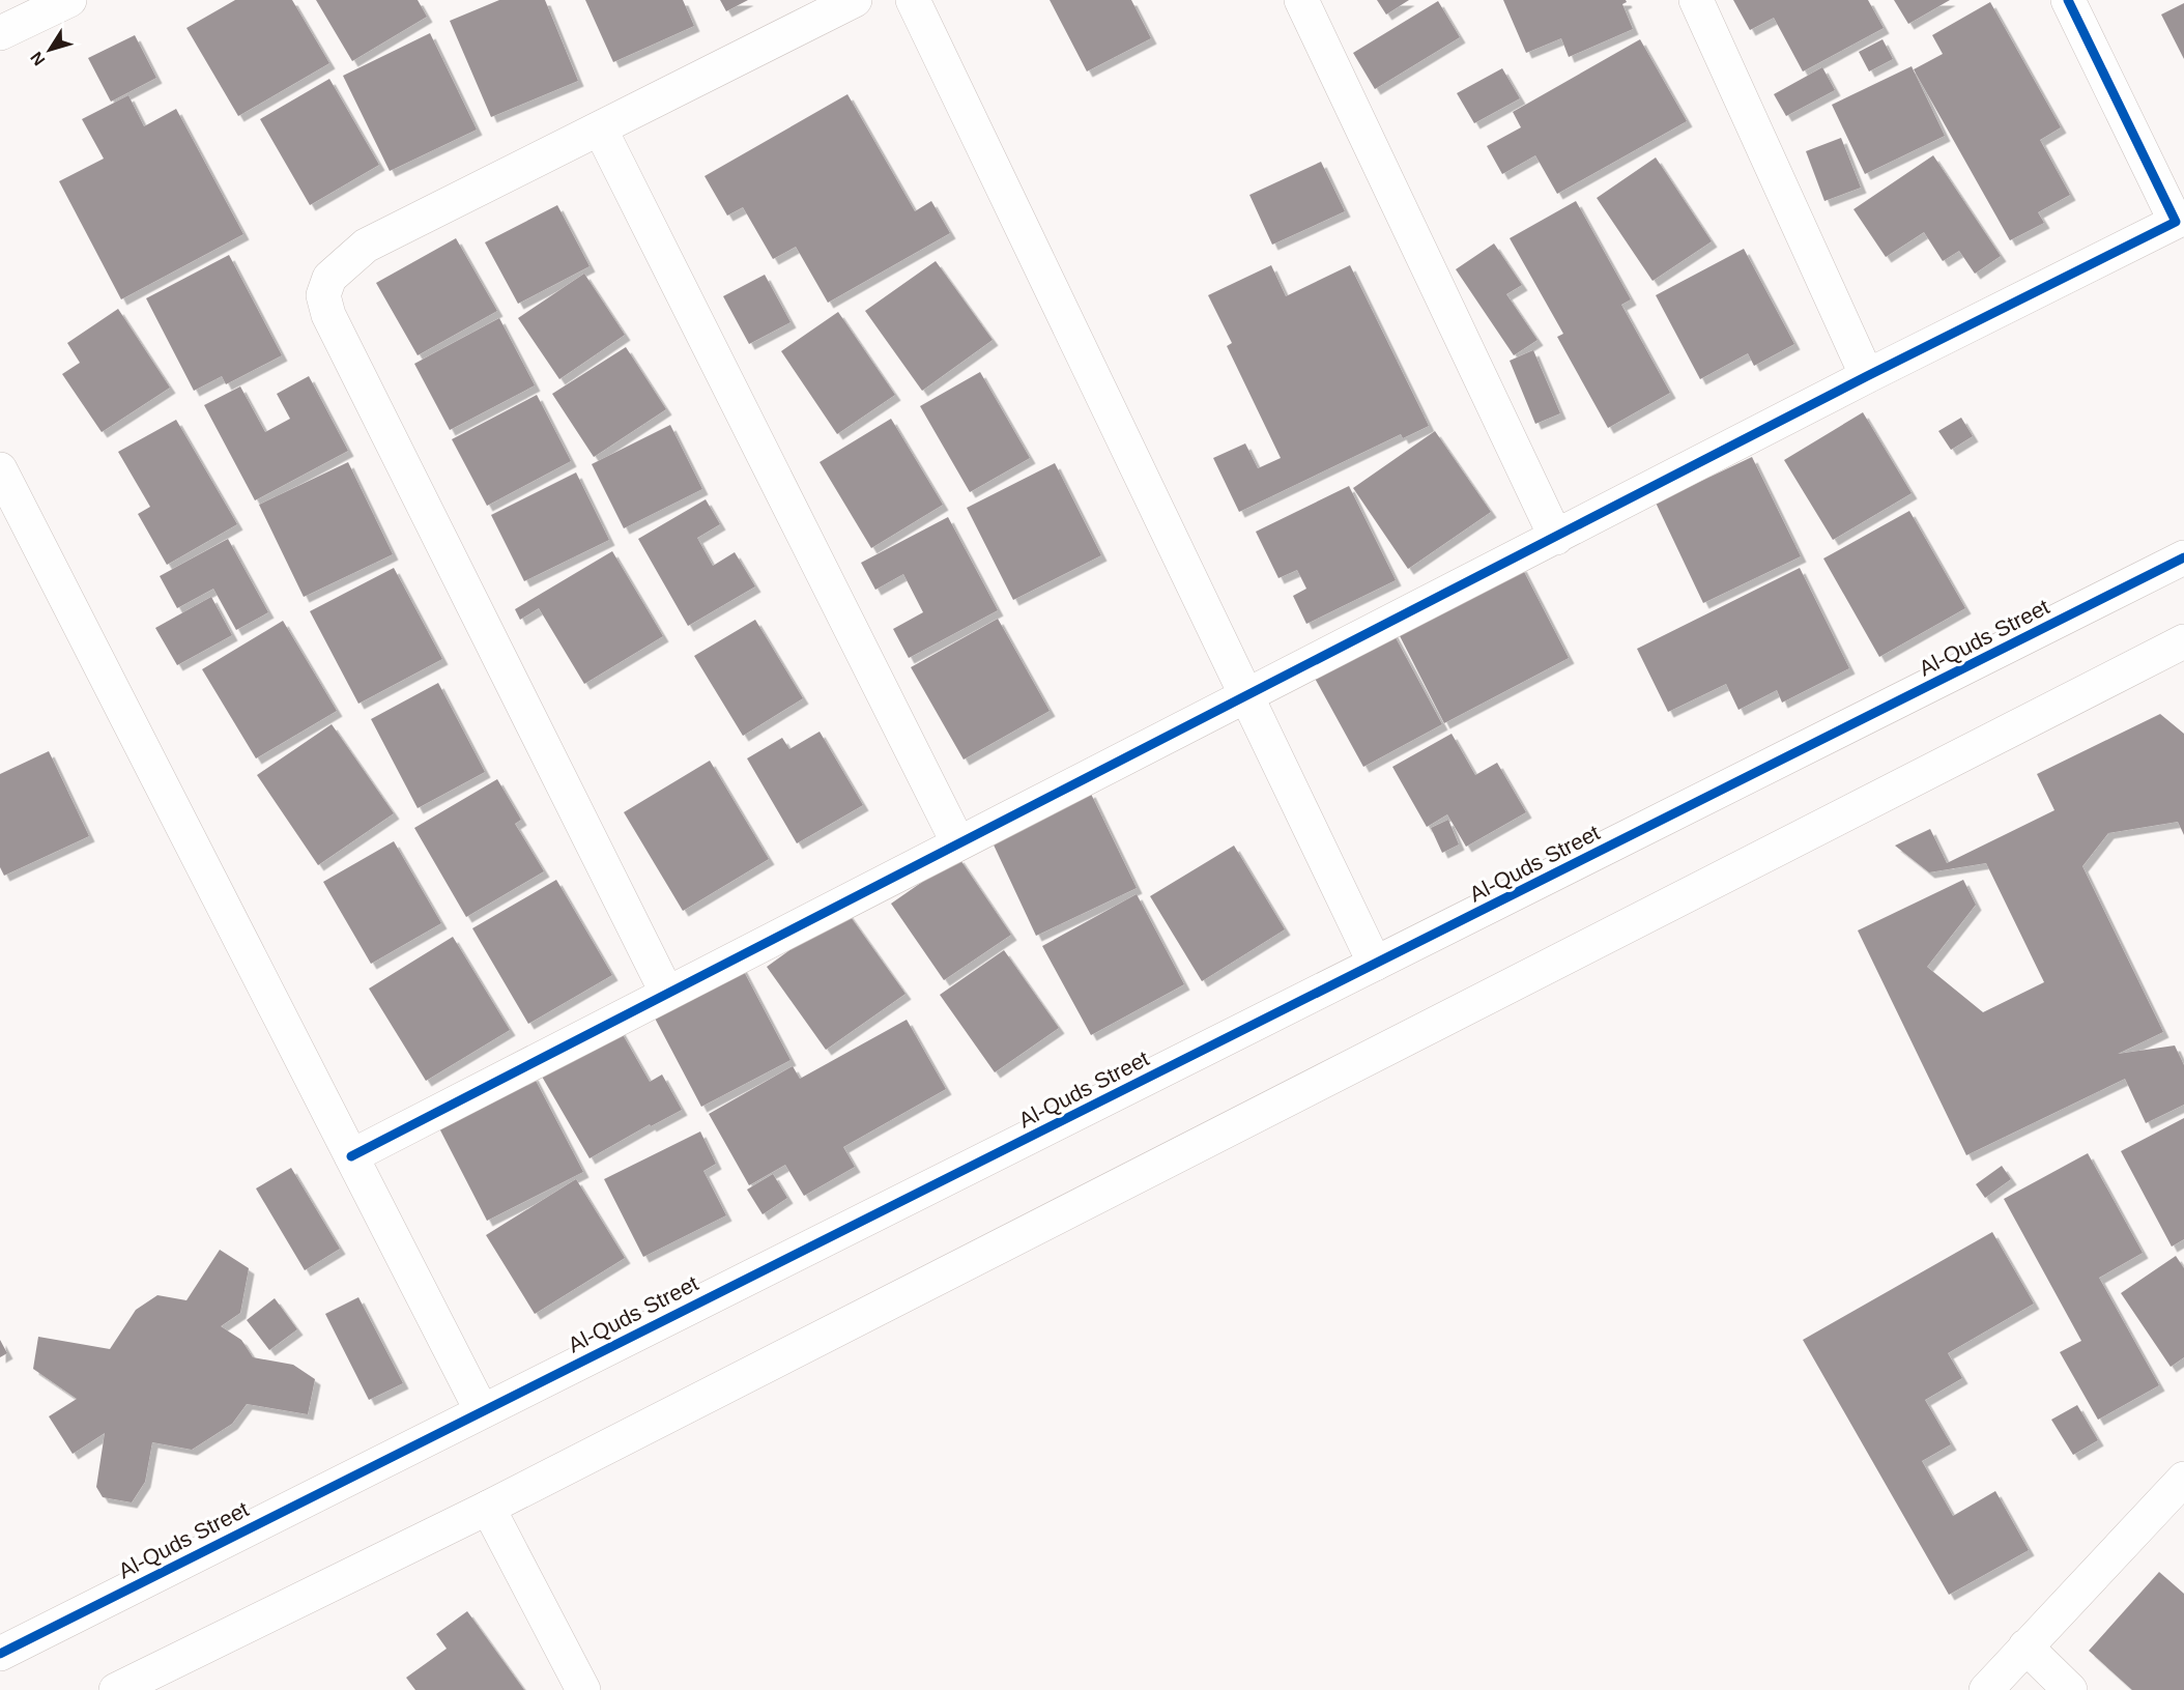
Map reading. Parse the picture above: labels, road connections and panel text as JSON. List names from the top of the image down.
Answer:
{
  "streets": {
    "street": ["Al-Quds Street"]
  },
  "north": "bottom left"
}
